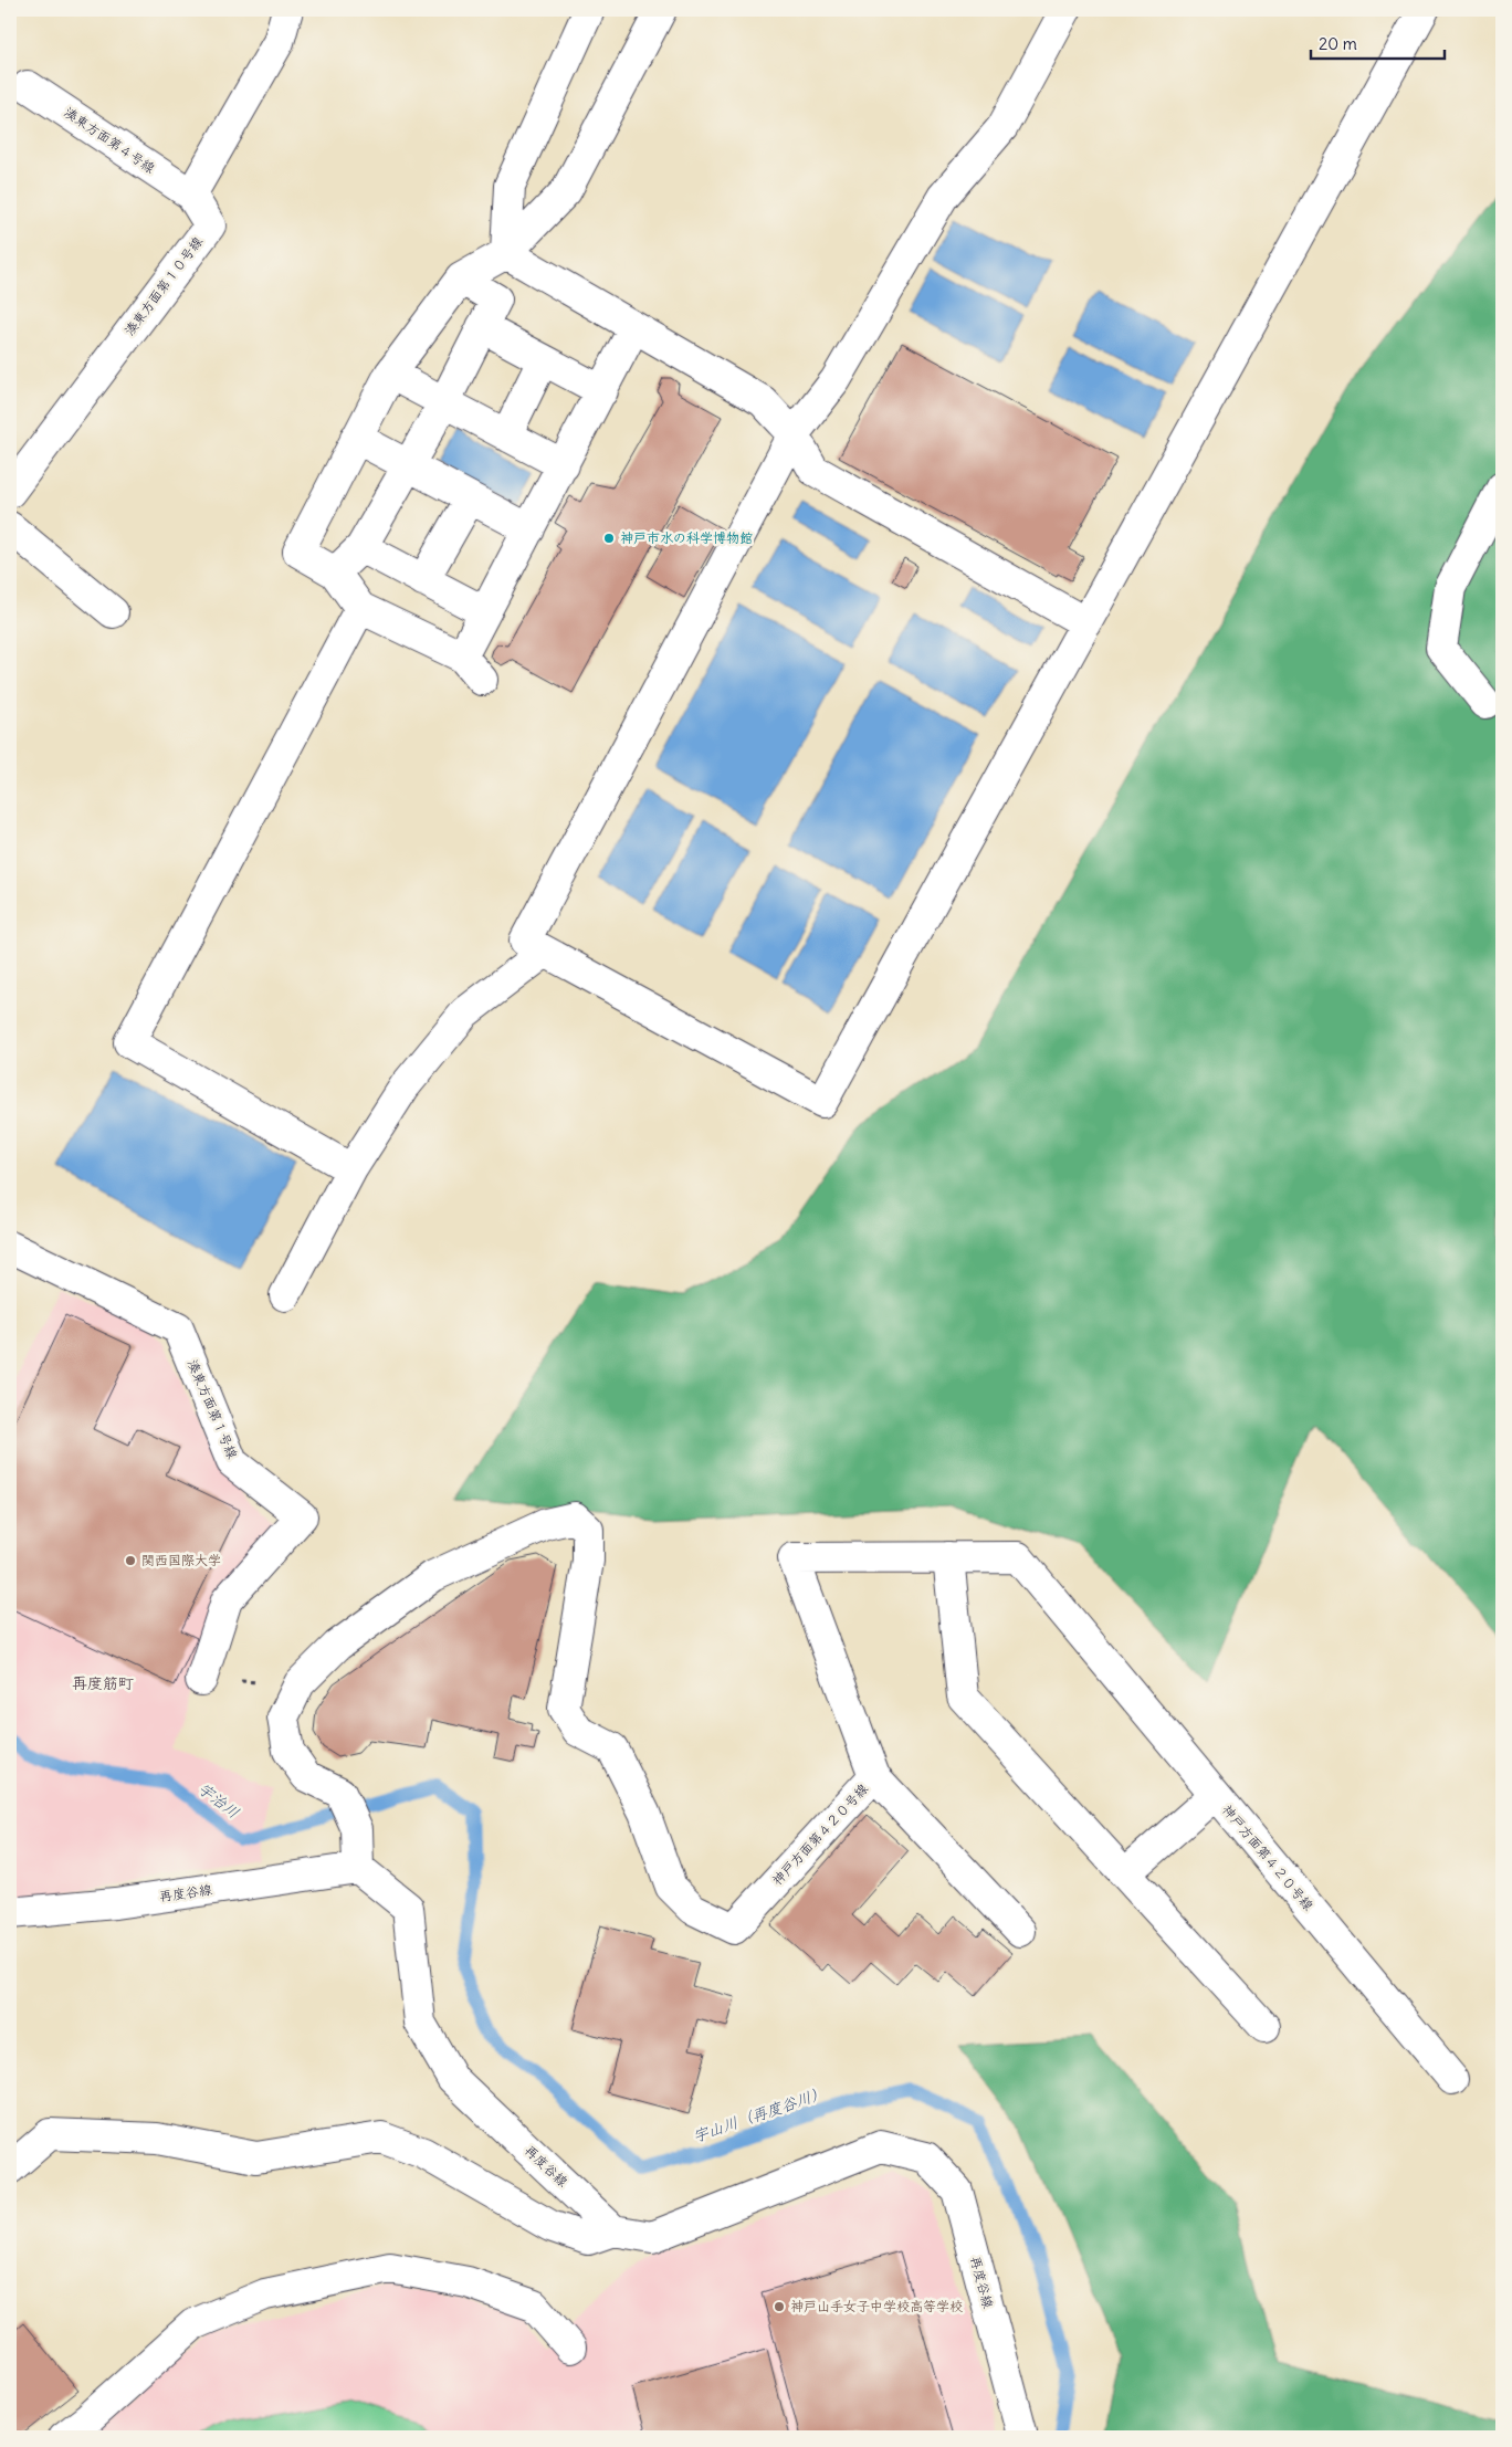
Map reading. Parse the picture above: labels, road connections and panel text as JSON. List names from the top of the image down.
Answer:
{
  "streets": {
    "street": [
      "湊東方面第４号線",
      "湊東方面第１０号線",
      "湊東方面第１号線",
      "神戸方面第４２０号線",
      "再度谷線"
    ]
  },
  "crossings": [
    ["湊東方面第４号線", "湊東方面第１０号線"],
    ["神戸方面第４２０号線", "再度谷線"]
  ],
  "districts": ["再度筋町"],
  "water": ["宇治川", "宇山川（再度谷川）"],
  "places": ["神戸市水の科学博物館", "関西国際大学", "神戸山手女子中学校高等学校"],
  "scale_bar": "20 m"
}
